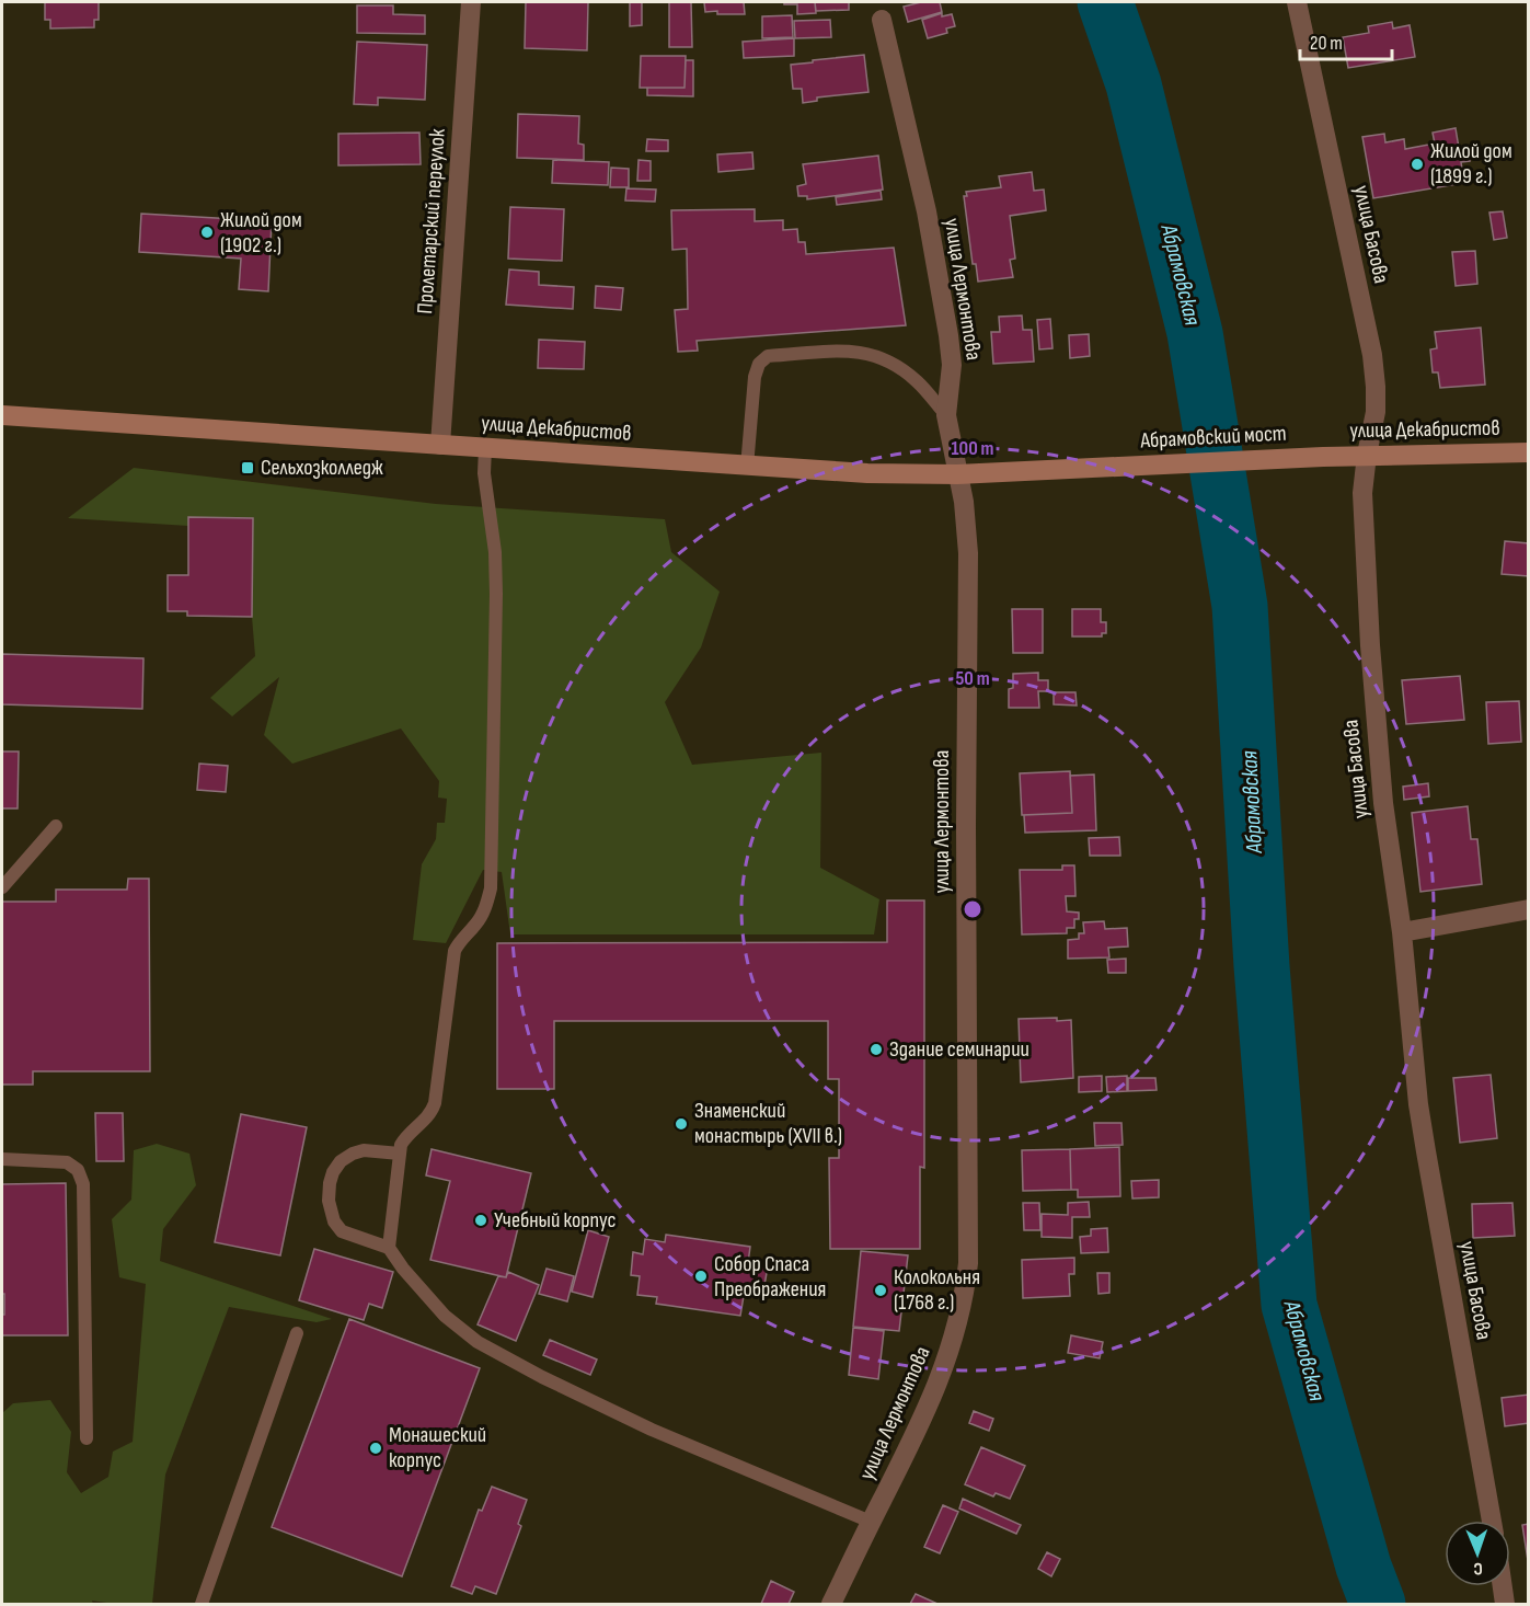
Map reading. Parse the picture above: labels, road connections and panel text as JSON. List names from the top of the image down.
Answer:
{
  "streets": {
    "street": [
      "Пролетарский переулок",
      "улица Басова",
      "улица Лермонтова",
      "улица Декабристов",
      "Абрамовский мост"
    ]
  },
  "crossings": [
    ["Пролетарский переулок", "улица Декабристов"],
    ["улица Басова", "улица Декабристов"],
    ["улица Лермонтова", "улица Декабристов"],
    ["улица Декабристов", "Абрамовский мост"]
  ],
  "water": ["Абрамовская"],
  "places": {
    "other": [
      "Жилой дом (1899 г.)",
      "Жилой дом (1902 г.)",
      "Здание семинарии",
      "Знаменский монастырь (XVII в.)",
      "Учебный корпус",
      "Собор Спаса Преображения",
      "Колокольня (1768 г.)",
      "Монашеский корпус"
    ],
    "transit": ["Сельхозколледж"]
  },
  "scale_bar": "20 m",
  "north": "bottom",
  "rings": ["100 m", "50 m"]
}
